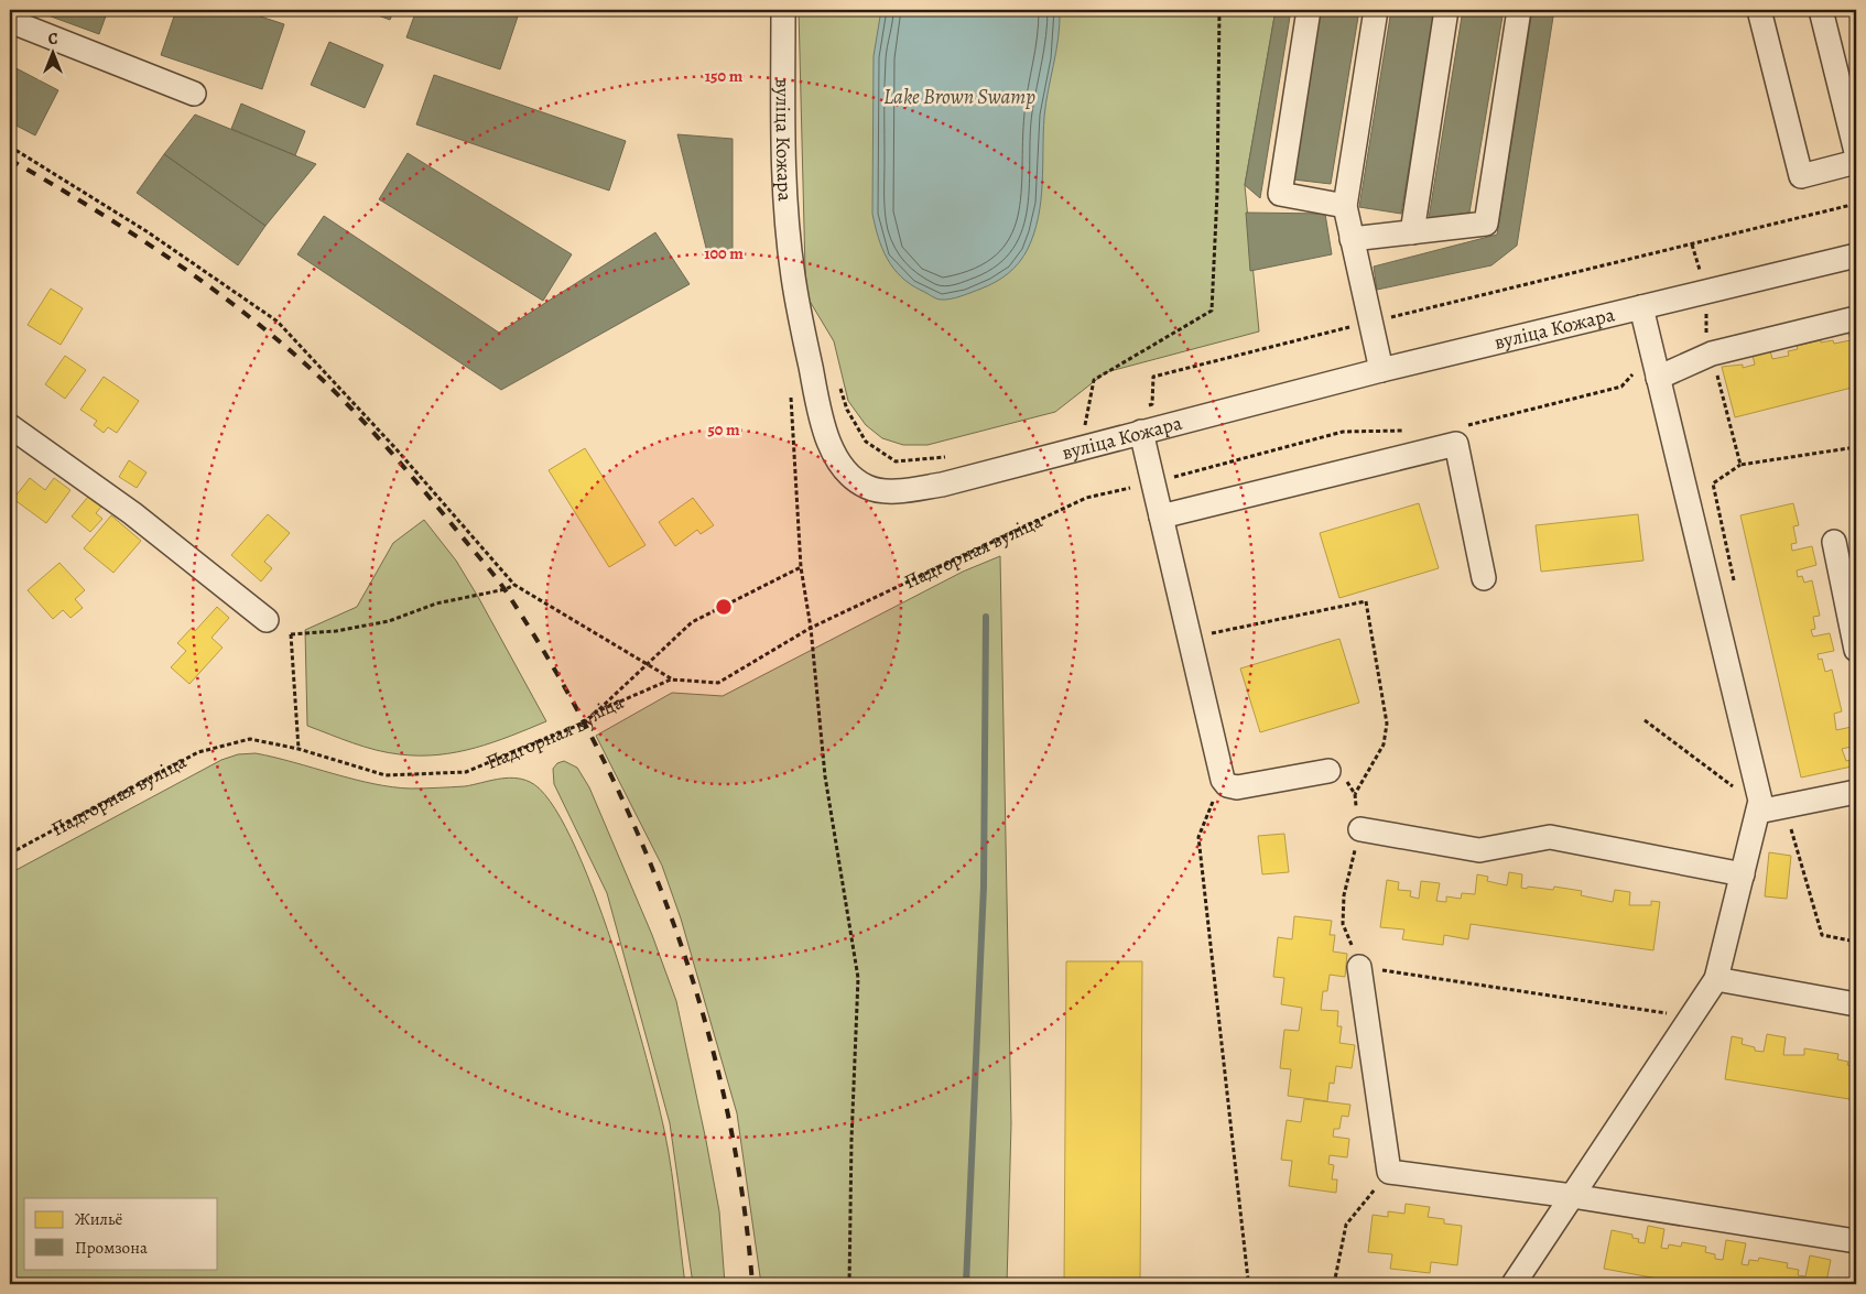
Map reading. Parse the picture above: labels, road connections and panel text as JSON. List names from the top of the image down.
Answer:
{
  "streets": {
    "street": ["вуліца Кожара"],
    "path": ["Падгорная вуліца"]
  },
  "water": ["Lake Brown Swamp"],
  "legend": ["Жильё", "Промзона"],
  "north": "top",
  "rings": ["150 m", "100 m", "50 m"]
}
